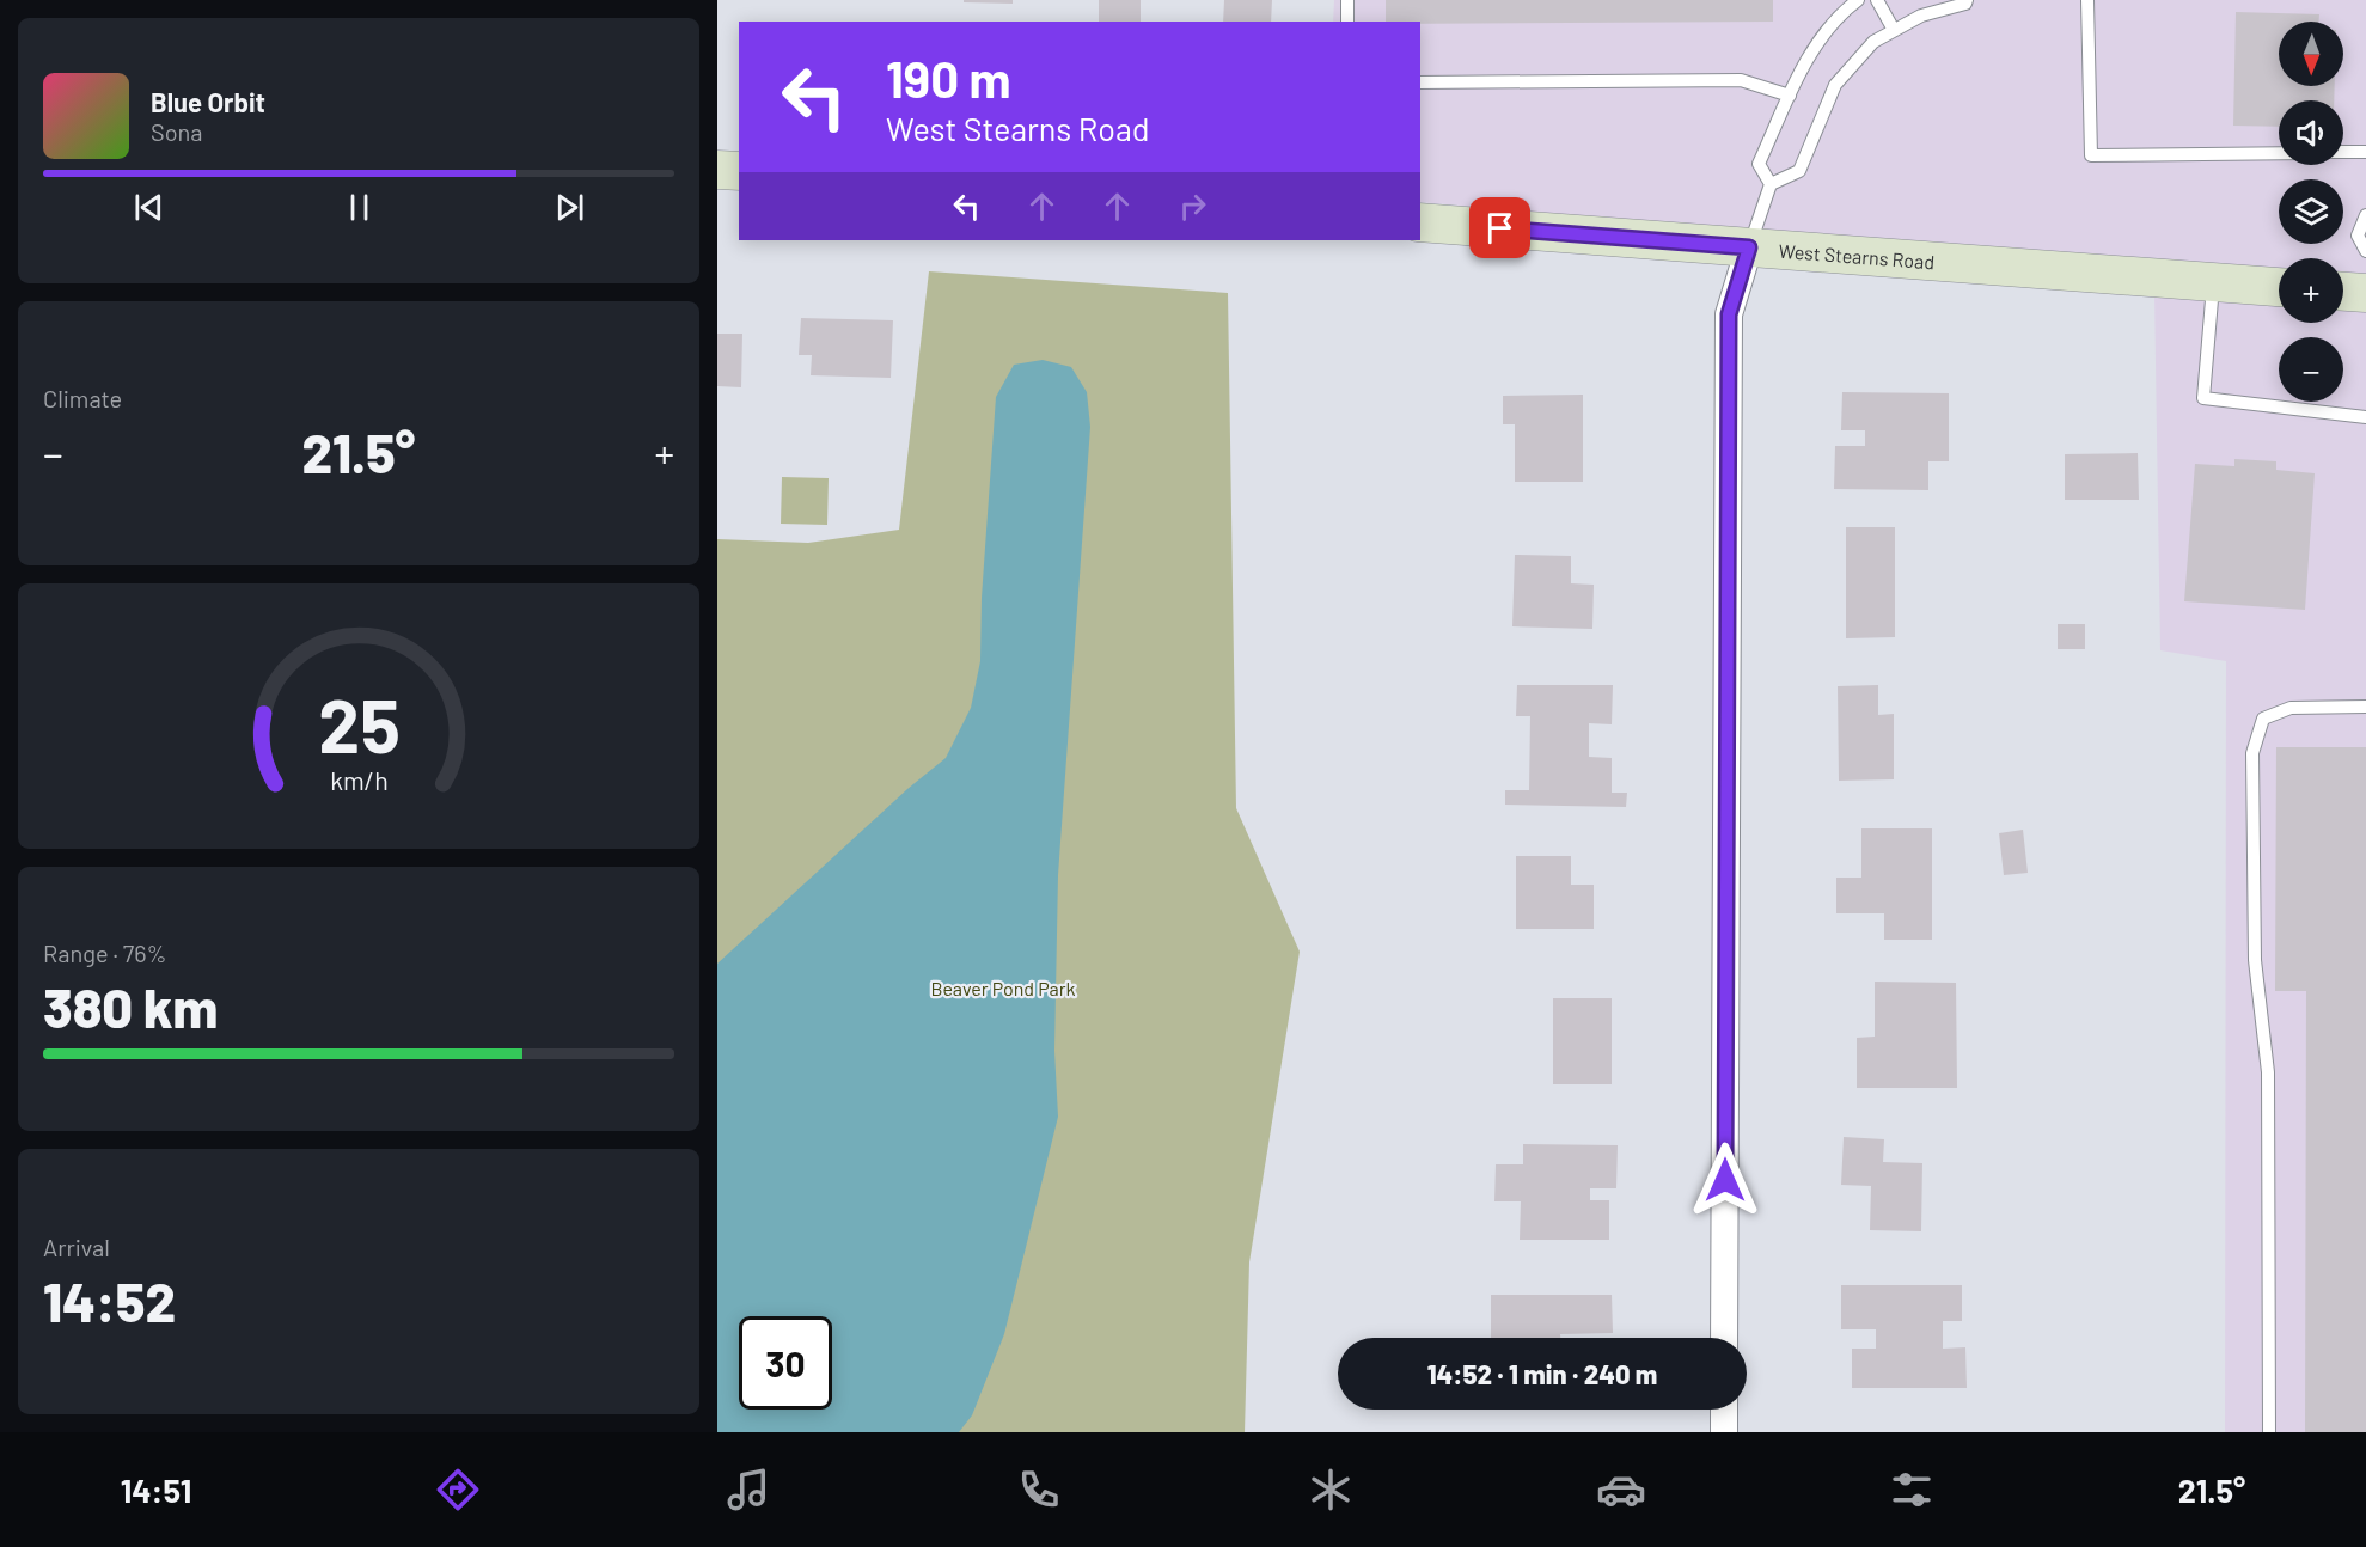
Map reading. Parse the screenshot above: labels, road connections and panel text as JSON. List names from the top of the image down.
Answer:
{
  "streets": {
    "main road": ["West Stearns Road"]
  },
  "parks": ["Beaver Pond Park"],
  "north": "bottom",
  "page": {
    "map_buttons": ["+", "−"],
    "turn": ["190 m", "West Stearns Road"],
    "song": ["Blue Orbit", "Sona"],
    "tile": [
      "Climate",
      ["Range · 76%", "380 km"],
      ["Arrival", "14:52"]
    ],
    "heat": ["−", "21.5°", "+"],
    "limit": "30",
    "trip": "14:52 · 1 min · 240 m",
    "tabs": ["14:51", "21.5°"],
    "gauge": ["25", "km/h"]
  }
}
